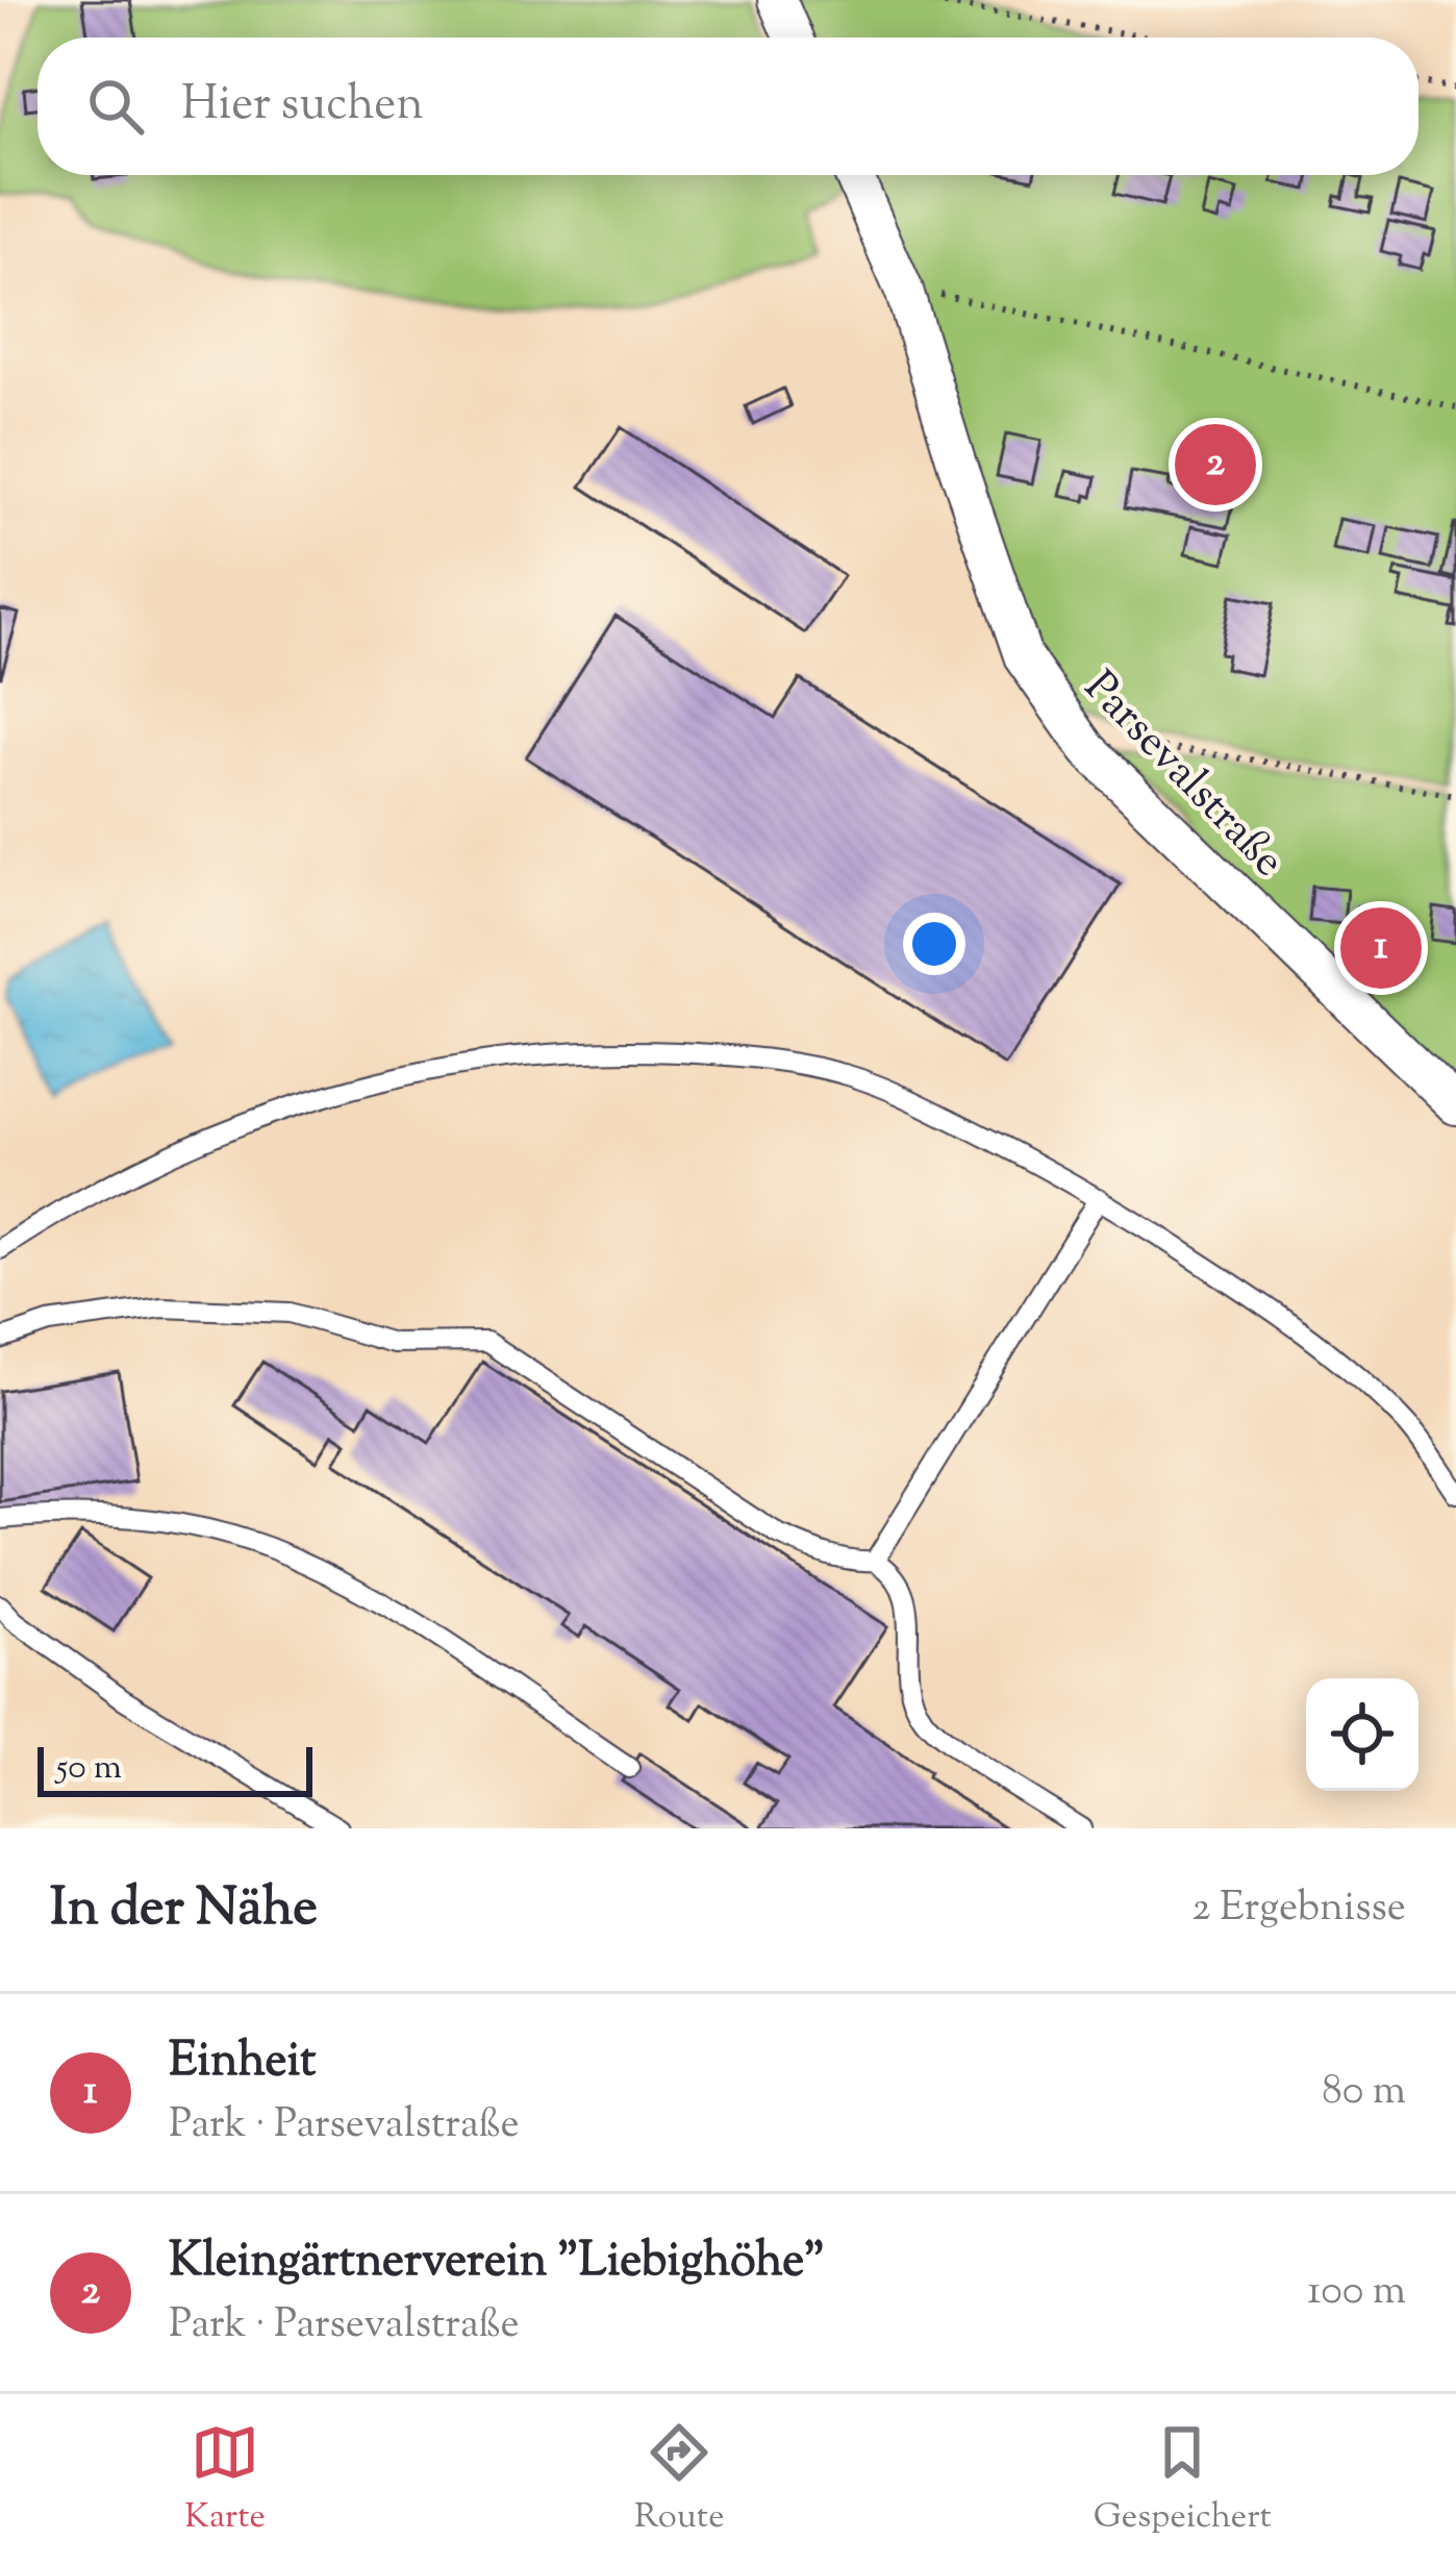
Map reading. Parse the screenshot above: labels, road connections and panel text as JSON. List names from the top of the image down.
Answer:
{
  "streets": {
    "street": ["Parsevalstraße"]
  },
  "scale_bar": "50 m",
  "page": {
    "search": "Hier suchen",
    "pins": ["2", "1"],
    "scale": "50 m",
    "heading": ["In der Nähe", "2 Ergebnisse"],
    "list": [
      {
        "mark": "1",
        "name": "Einheit",
        "note": "Park · Parsevalstraße",
        "value": "80 m"
      },
      {
        "mark": "2",
        "name": "Kleingärtnerverein \"Liebighöhe\"",
        "note": "Park · Parsevalstraße",
        "value": "100 m"
      }
    ],
    "nav": ["Karte", "Route", "Gespeichert"]
  }
}
